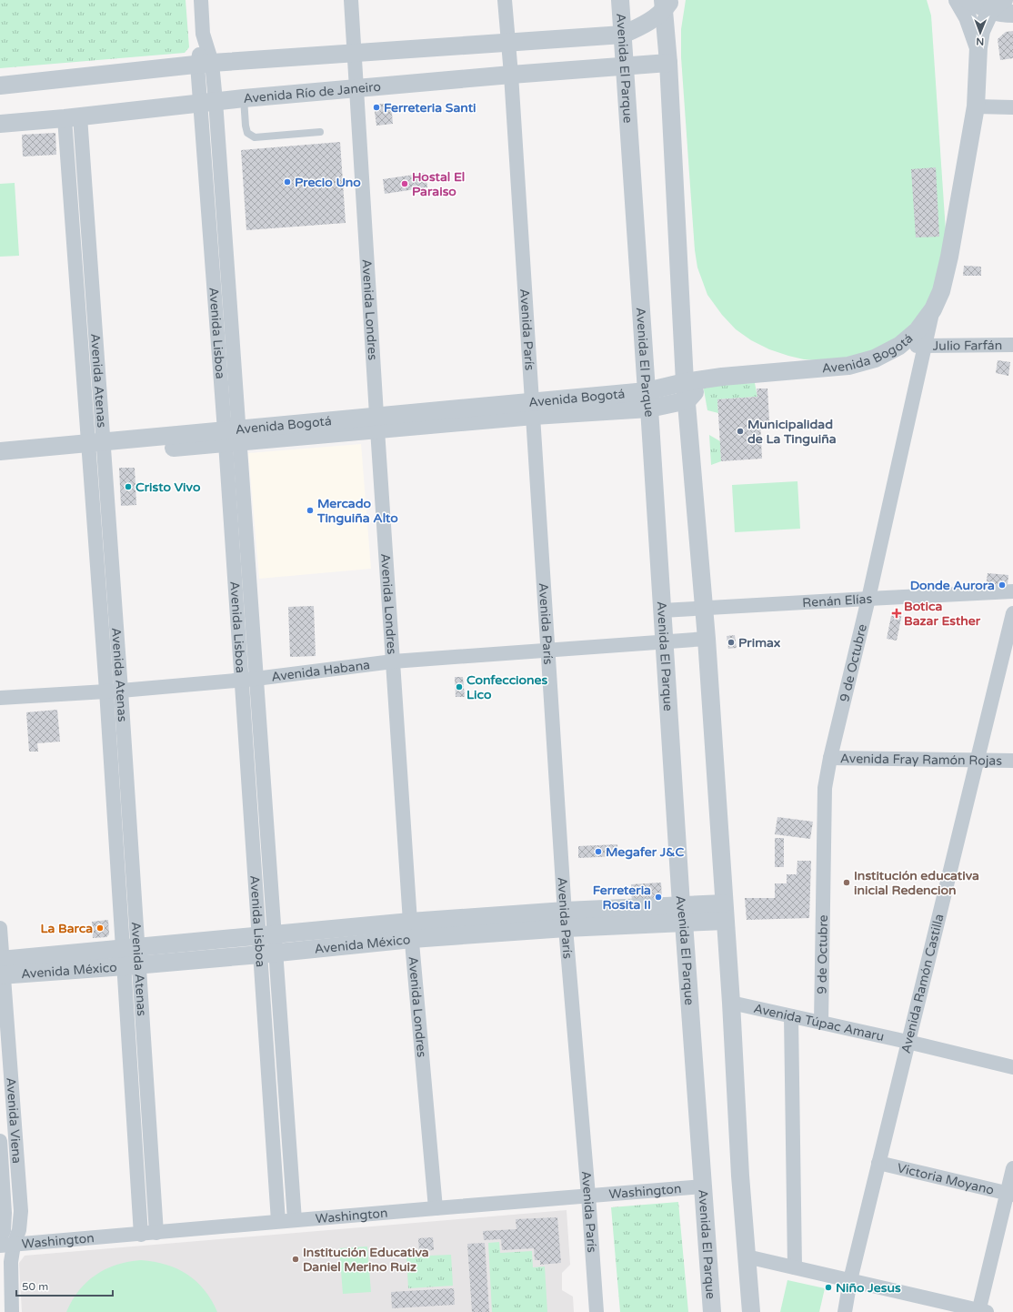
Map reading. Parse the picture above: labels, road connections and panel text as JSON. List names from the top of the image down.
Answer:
{
  "streets": {
    "street": [
      "Avenida El Parque",
      "Avenida Río de Janeiro",
      "Avenida Londres",
      "Avenida París",
      "Avenida Lisboa",
      "Julio Farfán",
      "Avenida Bogotá",
      "Avenida Atenas",
      "Renán Elías",
      "9 de Octubre",
      "Avenida Habana",
      "Avenida Fray Ramón Rojas",
      "Avenida México",
      "Avenida Ramón Castilla",
      "Avenida Túpac Amaru",
      "Avenida Viena",
      "Victoria Moyano",
      "Washington"
    ]
  },
  "crossings": [
    ["Avenida El Parque", "Avenida Río de Janeiro"],
    ["Avenida El Parque", "Avenida Bogotá"],
    ["Avenida El Parque", "Renán Elías"],
    ["Avenida El Parque", "Avenida Habana"],
    ["Avenida El Parque", "Avenida México"],
    ["Avenida El Parque", "Washington"],
    ["Avenida Río de Janeiro", "Avenida Londres"],
    ["Avenida Río de Janeiro", "Avenida París"],
    ["Avenida Río de Janeiro", "Avenida Lisboa"],
    ["Avenida Río de Janeiro", "Avenida Atenas"],
    ["Avenida Londres", "Avenida Bogotá"],
    ["Avenida Londres", "Avenida Habana"],
    ["Avenida Londres", "Avenida México"],
    ["Avenida Londres", "Washington"],
    ["Avenida París", "Avenida Bogotá"],
    ["Avenida París", "Avenida Habana"],
    ["Avenida París", "Avenida México"],
    ["Avenida París", "Washington"],
    ["Avenida Lisboa", "Avenida Bogotá"],
    ["Avenida Lisboa", "Avenida Habana"],
    ["Avenida Lisboa", "Avenida México"],
    ["Avenida Lisboa", "Washington"],
    ["Julio Farfán", "Avenida Bogotá"],
    ["Julio Farfán", "9 de Octubre"],
    ["Avenida Bogotá", "Avenida Atenas"],
    ["Avenida Bogotá", "9 de Octubre"],
    ["Avenida Atenas", "Avenida Habana"],
    ["Avenida Atenas", "Avenida México"],
    ["Avenida Atenas", "Washington"],
    ["Renán Elías", "9 de Octubre"],
    ["9 de Octubre", "Avenida Fray Ramón Rojas"],
    ["9 de Octubre", "Avenida Túpac Amaru"],
    ["Avenida Fray Ramón Rojas", "Avenida Ramón Castilla"],
    ["Avenida México", "Avenida Viena"],
    ["Avenida Ramón Castilla", "Avenida Túpac Amaru"],
    ["Avenida Ramón Castilla", "Victoria Moyano"],
    ["Avenida Viena", "Washington"]
  ],
  "places": {
    "other": [
      "Ferreteria Santi",
      "Precio Uno",
      "Hostal El Paraiso",
      "Municipalidad de La Tinguiña",
      "Cristo Vivo",
      "Mercado Tinguiña Alto",
      "Donde Aurora",
      "Primax",
      "Confecciones Lico",
      "Megafer J&C",
      "Institución educativa inicial Redencion",
      "Ferreteria Rosita II",
      "La Barca",
      "Institución Educativa Daniel Merino Ruiz",
      "Niño Jesus"
    ],
    "health": ["Botica Bazar Esther"]
  },
  "scale_bar": "50 m",
  "north": "bottom"
}
